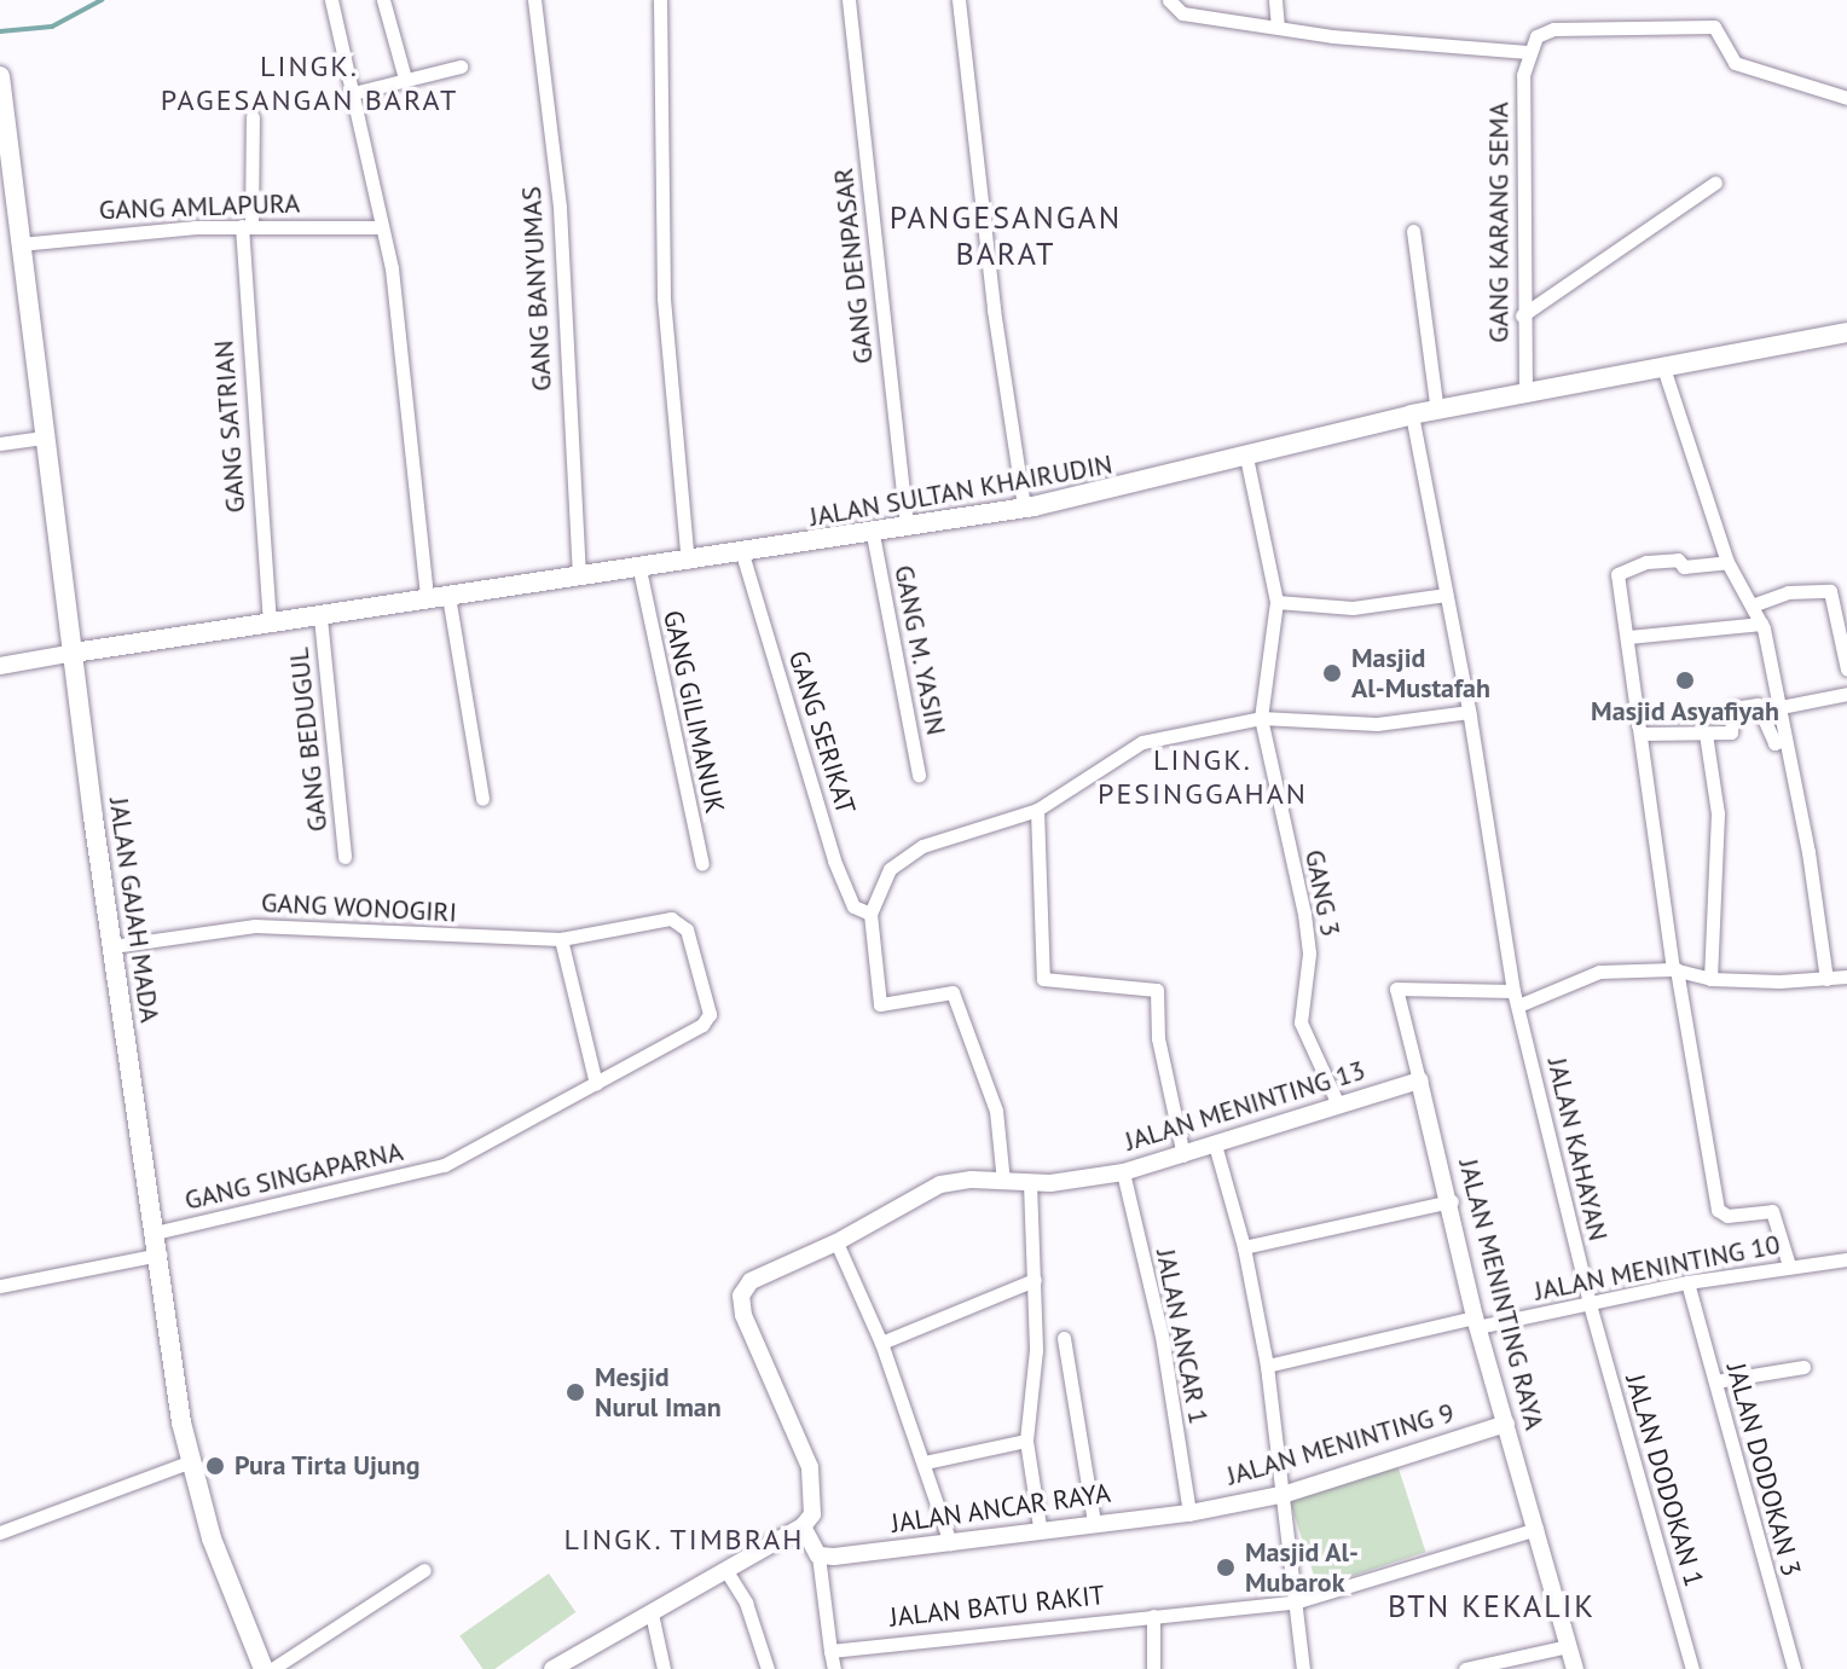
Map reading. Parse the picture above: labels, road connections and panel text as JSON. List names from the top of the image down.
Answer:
{
  "streets": {
    "main road": ["JALAN SULTAN KHAIRUDIN", "JALAN GAJAH MADA"],
    "street": [
      "GANG AMLAPURA",
      "GANG KARANG SEMA",
      "GANG DENPASAR",
      "GANG BANYUMAS",
      "GANG SATRIAN",
      "GANG M. YASIN",
      "GANG GILIMANUK",
      "GANG SERIKAT",
      "GANG BEDUGUL",
      "GANG 3",
      "GANG WONOGIRI",
      "JALAN MENINTING 13",
      "JALAN KAHAYAN",
      "GANG SINGAPARNA",
      "JALAN MENINTING 10",
      "JALAN MENINTING RAYA",
      "JALAN ANCAR 1",
      "JALAN MENINTING 9",
      "JALAN DODOKAN 3",
      "JALAN DODOKAN 1",
      "JALAN ANCAR RAYA",
      "JALAN BATU RAKIT"
    ]
  },
  "crossings": [
    ["GANG AMLAPURA", "GANG SATRIAN"],
    ["GANG AMLAPURA", "JALAN GAJAH MADA"],
    ["GANG KARANG SEMA", "JALAN SULTAN KHAIRUDIN"],
    ["GANG DENPASAR", "JALAN SULTAN KHAIRUDIN"],
    ["GANG BANYUMAS", "JALAN SULTAN KHAIRUDIN"],
    ["GANG SATRIAN", "JALAN SULTAN KHAIRUDIN"],
    ["JALAN SULTAN KHAIRUDIN", "GANG M. YASIN"],
    ["JALAN SULTAN KHAIRUDIN", "GANG GILIMANUK"],
    ["JALAN SULTAN KHAIRUDIN", "GANG SERIKAT"],
    ["JALAN SULTAN KHAIRUDIN", "GANG BEDUGUL"],
    ["JALAN SULTAN KHAIRUDIN", "GANG 3"],
    ["JALAN SULTAN KHAIRUDIN", "JALAN GAJAH MADA"],
    ["JALAN SULTAN KHAIRUDIN", "JALAN KAHAYAN"],
    ["GANG 3", "JALAN MENINTING 13"],
    ["GANG WONOGIRI", "JALAN GAJAH MADA"],
    ["GANG WONOGIRI", "GANG SINGAPARNA"],
    ["JALAN GAJAH MADA", "GANG SINGAPARNA"],
    ["JALAN MENINTING 13", "JALAN MENINTING RAYA"],
    ["JALAN MENINTING 13", "JALAN ANCAR 1"],
    ["JALAN KAHAYAN", "JALAN MENINTING 10"],
    ["JALAN KAHAYAN", "JALAN MENINTING RAYA"],
    ["JALAN KAHAYAN", "JALAN DODOKAN 1"],
    ["JALAN MENINTING 10", "JALAN MENINTING RAYA"],
    ["JALAN MENINTING 10", "JALAN DODOKAN 3"],
    ["JALAN MENINTING 10", "JALAN DODOKAN 1"],
    ["JALAN MENINTING RAYA", "JALAN MENINTING 9"],
    ["JALAN MENINTING RAYA", "JALAN BATU RAKIT"],
    ["JALAN ANCAR 1", "JALAN MENINTING 9"],
    ["JALAN ANCAR 1", "JALAN ANCAR RAYA"],
    ["JALAN MENINTING 9", "JALAN ANCAR RAYA"]
  ],
  "districts": [
    "LINGK. PAGESANGAN BARAT",
    "PANGESANGAN BARAT",
    "LINGK. PESINGGAHAN",
    "LINGK. TIMBRAH",
    "BTN KEKALIK"
  ],
  "places": [
    "Masjid Al-Mustafah",
    "Masjid Asyafiyah",
    "Mesjid Nurul Iman",
    "Pura Tirta Ujung",
    "Masjid Al- Mubarok"
  ]
}
